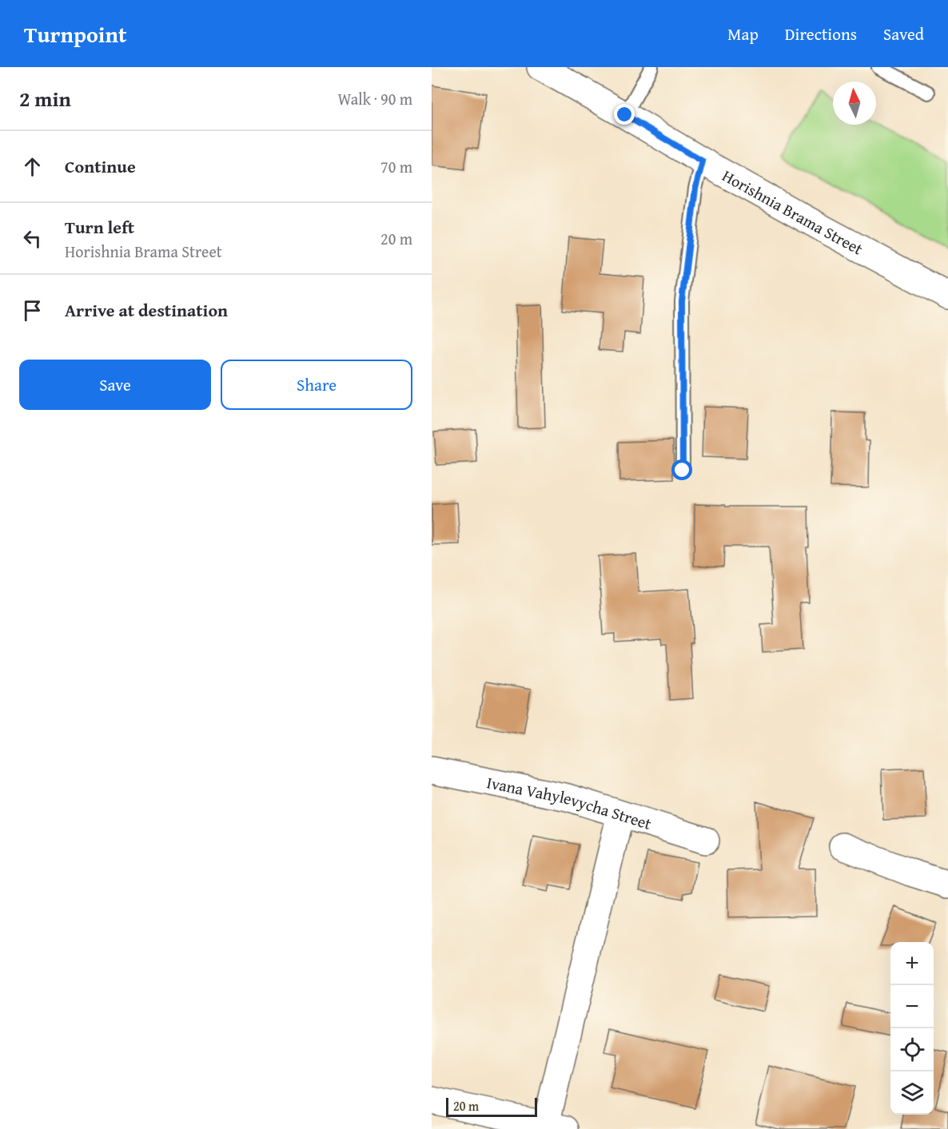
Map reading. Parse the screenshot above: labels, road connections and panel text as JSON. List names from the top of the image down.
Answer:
{
  "streets": {
    "street": ["Horishnia Brama Street", "Ivana Vahylevycha Street"]
  },
  "scale_bar": "20 m",
  "north": "top",
  "page": {
    "header": "Turnpoint",
    "nav": ["Map", "Directions", "Saved"],
    "heading": ["2 min", "Walk · 90 m"],
    "list": [
      ["Continue", "70 m"],
      ["Turn left", "Horishnia Brama Street", "20 m"],
      "Arrive at destination"
    ],
    "buttons": ["Save", "Share"],
    "map_buttons": ["+", "−"],
    "scale": "20 m"
  }
}
